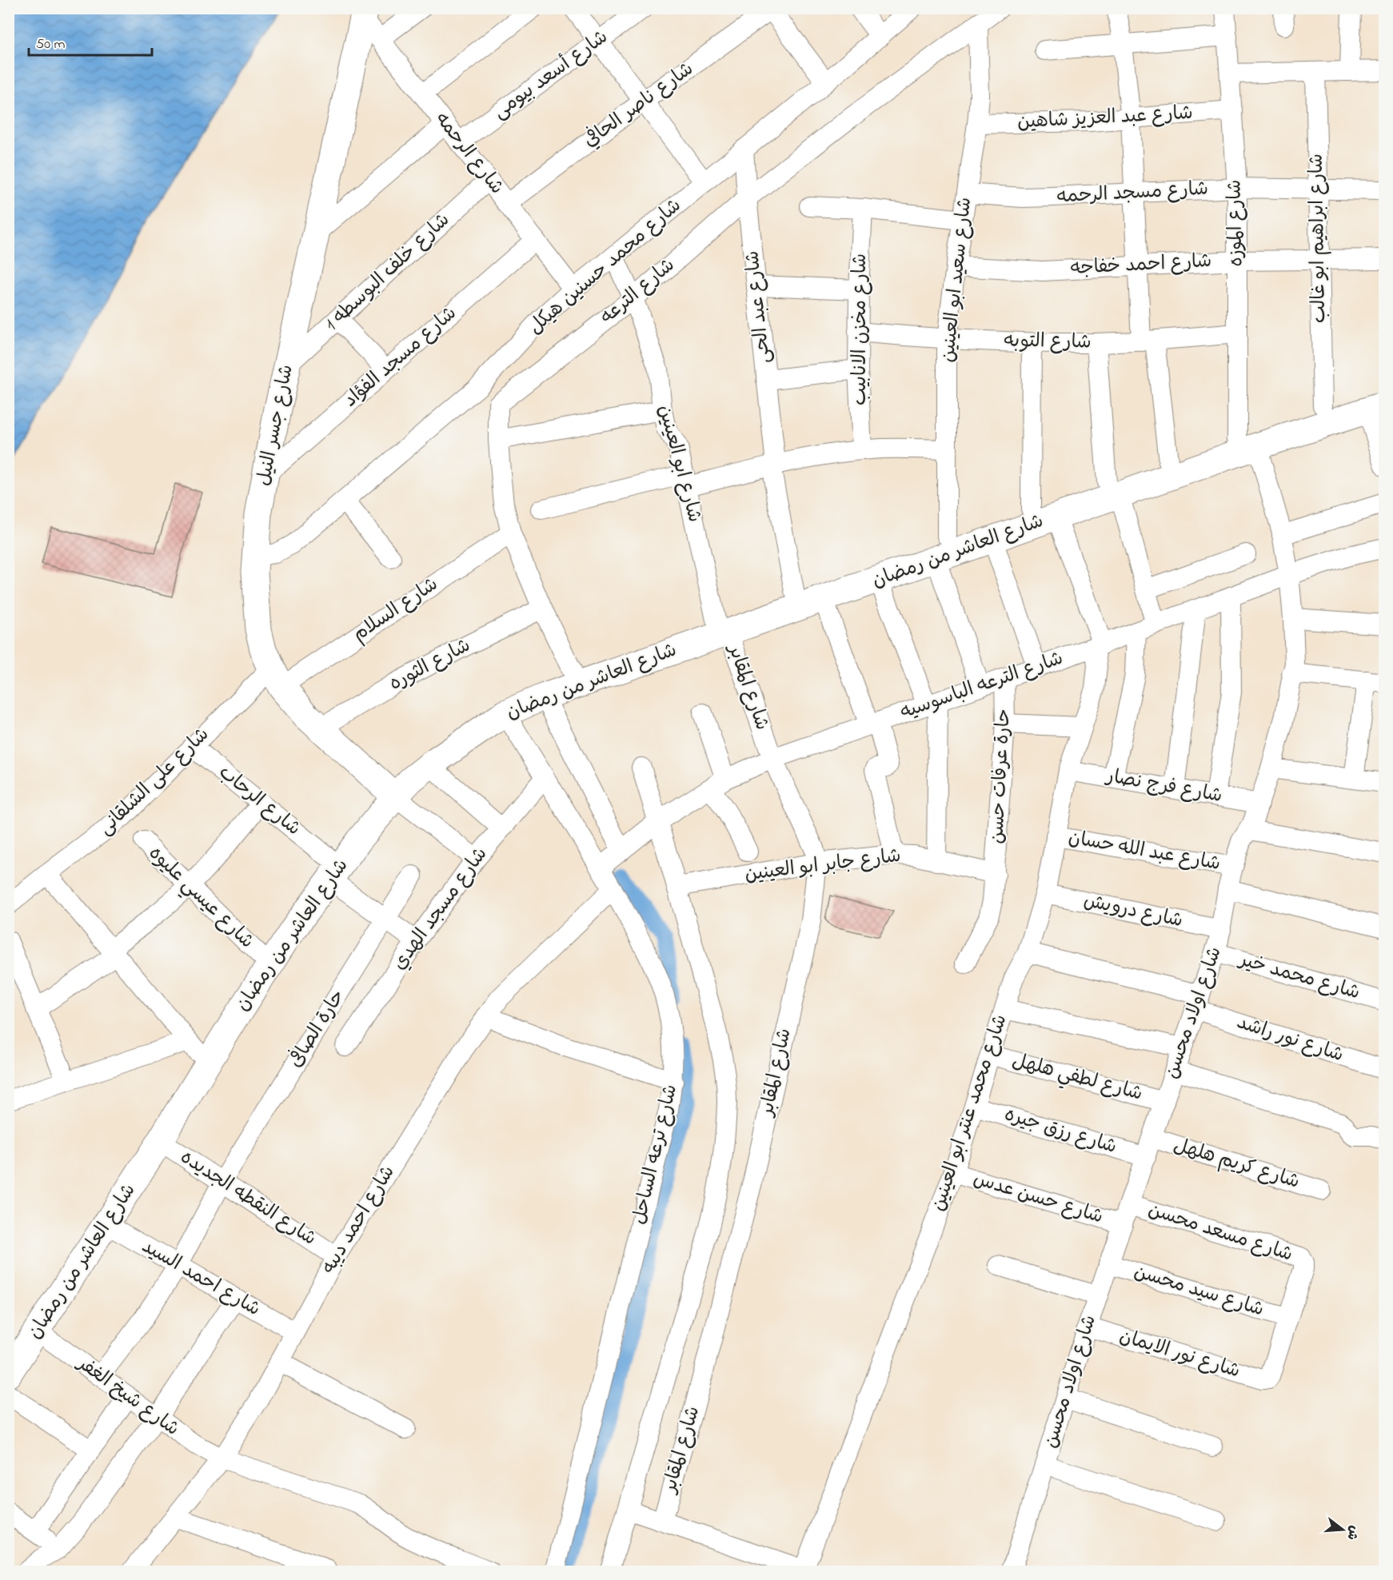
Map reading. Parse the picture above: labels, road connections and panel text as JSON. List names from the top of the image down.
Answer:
{
  "streets": {
    "main road": ["شارع جسر النيل", "شارع العاشر من رمضان"],
    "street": [
      "شارع أسعد بيومى",
      "شارع ناصر الحافي",
      "شارع عبد العزيز شاهين",
      "شارع الرحمه",
      "شارع مسجد الرحمه",
      "شارع الموزه",
      "شارع ابراهيم ابو غالب",
      "شارع احمد خفاجه",
      "شارع محمد حسنين هيكل",
      "شارع خلف البوسطه 1",
      "شارع سعيد ابو العينين",
      "شارع الترعه",
      "شارع عبد الحى",
      "شارع مخزن الانابيب",
      "شارع التوبه",
      "شارع مسجد الفؤاد",
      "شارع ابو العينين",
      "شارع السلام",
      "شارع الثوره",
      "شارع الترعه الباسوسيه",
      "شارع المقابر",
      "حارة عرفات حسن",
      "شارع على الشلقانى",
      "شارع فرج نصار",
      "شارع الرحاب",
      "شارع عبد الله حسان",
      "شارع جابر ابو العينين",
      "شارع عيسي عليوه",
      "شارع مسجد الهدي",
      "شارع درويش",
      "شارع محمد خير",
      "شارع اولاد محسن",
      "حارة الصافى",
      "شارع نور راشد",
      "شارع لطفي هلهل",
      "شارع محمد عنتر ابو العينين",
      "شارع رزق جيره",
      "شارع ترعه الساحل",
      "شارع كريم هلهل",
      "شارع النقطه الجديده",
      "شارع حسن عدس",
      "شارع احمد ديبه",
      "شارع مسعد محسن",
      "شارع احمد السيد",
      "شارع سيد محسن",
      "شارع نور الايمان",
      "شارع شيخ الغفر"
    ]
  },
  "crossings": [
    ["شارع أسعد بيومى", "شارع الرحمه"],
    ["شارع ناصر الحافي", "شارع الرحمه"],
    ["شارع عبد العزيز شاهين", "شارع الموزه"],
    ["شارع عبد العزيز شاهين", "شارع سعيد ابو العينين"],
    ["شارع الرحمه", "شارع محمد حسنين هيكل"],
    ["شارع الرحمه", "شارع خلف البوسطه 1"],
    ["شارع الرحمه", "شارع مسجد الفؤاد"],
    ["شارع الرحمه", "شارع جسر النيل"],
    ["شارع مسجد الرحمه", "شارع الموزه"],
    ["شارع مسجد الرحمه", "شارع ابراهيم ابو غالب"],
    ["شارع مسجد الرحمه", "شارع سعيد ابو العينين"],
    ["شارع الموزه", "شارع احمد خفاجه"],
    ["شارع الموزه", "شارع التوبه"],
    ["شارع الموزه", "شارع العاشر من رمضان"],
    ["شارع الموزه", "شارع اولاد محسن"],
    ["شارع ابراهيم ابو غالب", "شارع احمد خفاجه"],
    ["شارع ابراهيم ابو غالب", "شارع العاشر من رمضان"],
    ["شارع احمد خفاجه", "شارع سعيد ابو العينين"],
    ["شارع محمد حسنين هيكل", "شارع عبد الحى"],
    ["شارع محمد حسنين هيكل", "شارع جسر النيل"],
    ["شارع محمد حسنين هيكل", "شارع ابو العينين"],
    ["شارع خلف البوسطه 1", "شارع جسر النيل"],
    ["شارع سعيد ابو العينين", "شارع الترعه"],
    ["شارع سعيد ابو العينين", "شارع التوبه"],
    ["شارع سعيد ابو العينين", "شارع العاشر من رمضان"],
    ["شارع الترعه", "شارع عبد الحى"],
    ["شارع الترعه", "شارع ابو العينين"],
    ["شارع الترعه", "شارع العاشر من رمضان"],
    ["شارع الترعه", "شارع السلام"],
    ["شارع الترعه", "شارع الثوره"],
    ["شارع عبد الحى", "شارع العاشر من رمضان"],
    ["شارع مخزن الانابيب", "شارع التوبه"],
    ["شارع مسجد الفؤاد", "شارع جسر النيل"],
    ["شارع جسر النيل", "شارع العاشر من رمضان"],
    ["شارع جسر النيل", "شارع السلام"],
    ["شارع جسر النيل", "شارع الثوره"],
    ["شارع جسر النيل", "شارع على الشلقانى"],
    ["شارع ابو العينين", "شارع العاشر من رمضان"],
    ["شارع ابو العينين", "شارع المقابر"],
    ["شارع العاشر من رمضان", "شارع المقابر"],
    ["شارع العاشر من رمضان", "شارع الرحاب"],
    ["شارع العاشر من رمضان", "شارع عيسي عليوه"],
    ["شارع العاشر من رمضان", "شارع اولاد محسن"],
    ["شارع العاشر من رمضان", "شارع محمد عنتر ابو العينين"],
    ["شارع العاشر من رمضان", "شارع ترعه الساحل"],
    ["شارع العاشر من رمضان", "شارع النقطه الجديده"],
    ["شارع العاشر من رمضان", "شارع احمد السيد"],
    ["شارع العاشر من رمضان", "شارع شيخ الغفر"],
    ["شارع السلام", "شارع على الشلقانى"],
    ["شارع الترعه الباسوسيه", "شارع المقابر"],
    ["شارع الترعه الباسوسيه", "حارة عرفات حسن"],
    ["شارع الترعه الباسوسيه", "شارع اولاد محسن"],
    ["شارع الترعه الباسوسيه", "شارع محمد عنتر ابو العينين"],
    ["شارع الترعه الباسوسيه", "شارع ترعه الساحل"],
    ["شارع المقابر", "شارع جابر ابو العينين"],
    ["حارة عرفات حسن", "شارع جابر ابو العينين"],
    ["شارع على الشلقانى", "شارع الرحاب"],
    ["شارع فرج نصار", "شارع اولاد محسن"],
    ["شارع فرج نصار", "شارع محمد عنتر ابو العينين"],
    ["شارع الرحاب", "شارع مسجد الهدي"],
    ["شارع الرحاب", "حارة الصافى"],
    ["شارع عبد الله حسان", "شارع اولاد محسن"],
    ["شارع عبد الله حسان", "شارع محمد عنتر ابو العينين"],
    ["شارع مسجد الهدي", "شارع ترعه الساحل"],
    ["شارع درويش", "شارع اولاد محسن"],
    ["شارع درويش", "شارع محمد عنتر ابو العينين"],
    ["شارع محمد خير", "شارع اولاد محسن"],
    ["شارع اولاد محسن", "شارع نور راشد"],
    ["شارع اولاد محسن", "شارع لطفي هلهل"],
    ["شارع اولاد محسن", "شارع رزق جيره"],
    ["شارع اولاد محسن", "شارع كريم هلهل"],
    ["شارع اولاد محسن", "شارع حسن عدس"],
    ["شارع اولاد محسن", "شارع مسعد محسن"],
    ["شارع اولاد محسن", "شارع سيد محسن"],
    ["شارع اولاد محسن", "شارع نور الايمان"],
    ["حارة الصافى", "شارع النقطه الجديده"],
    ["حارة الصافى", "شارع احمد السيد"],
    ["حارة الصافى", "شارع شيخ الغفر"],
    ["شارع نور راشد", "شارع محمد عنتر ابو العينين"],
    ["شارع لطفي هلهل", "شارع محمد عنتر ابو العينين"],
    ["شارع محمد عنتر ابو العينين", "شارع رزق جيره"],
    ["شارع محمد عنتر ابو العينين", "شارع حسن عدس"],
    ["شارع ترعه الساحل", "شارع احمد ديبه"],
    ["شارع النقطه الجديده", "شارع احمد ديبه"],
    ["شارع احمد ديبه", "شارع احمد السيد"],
    ["شارع احمد ديبه", "شارع شيخ الغفر"],
    ["شارع مسعد محسن", "شارع سيد محسن"],
    ["شارع مسعد محسن", "شارع نور الايمان"],
    ["شارع سيد محسن", "شارع نور الايمان"]
  ],
  "scale_bar": "50 m",
  "north": "right"
}
